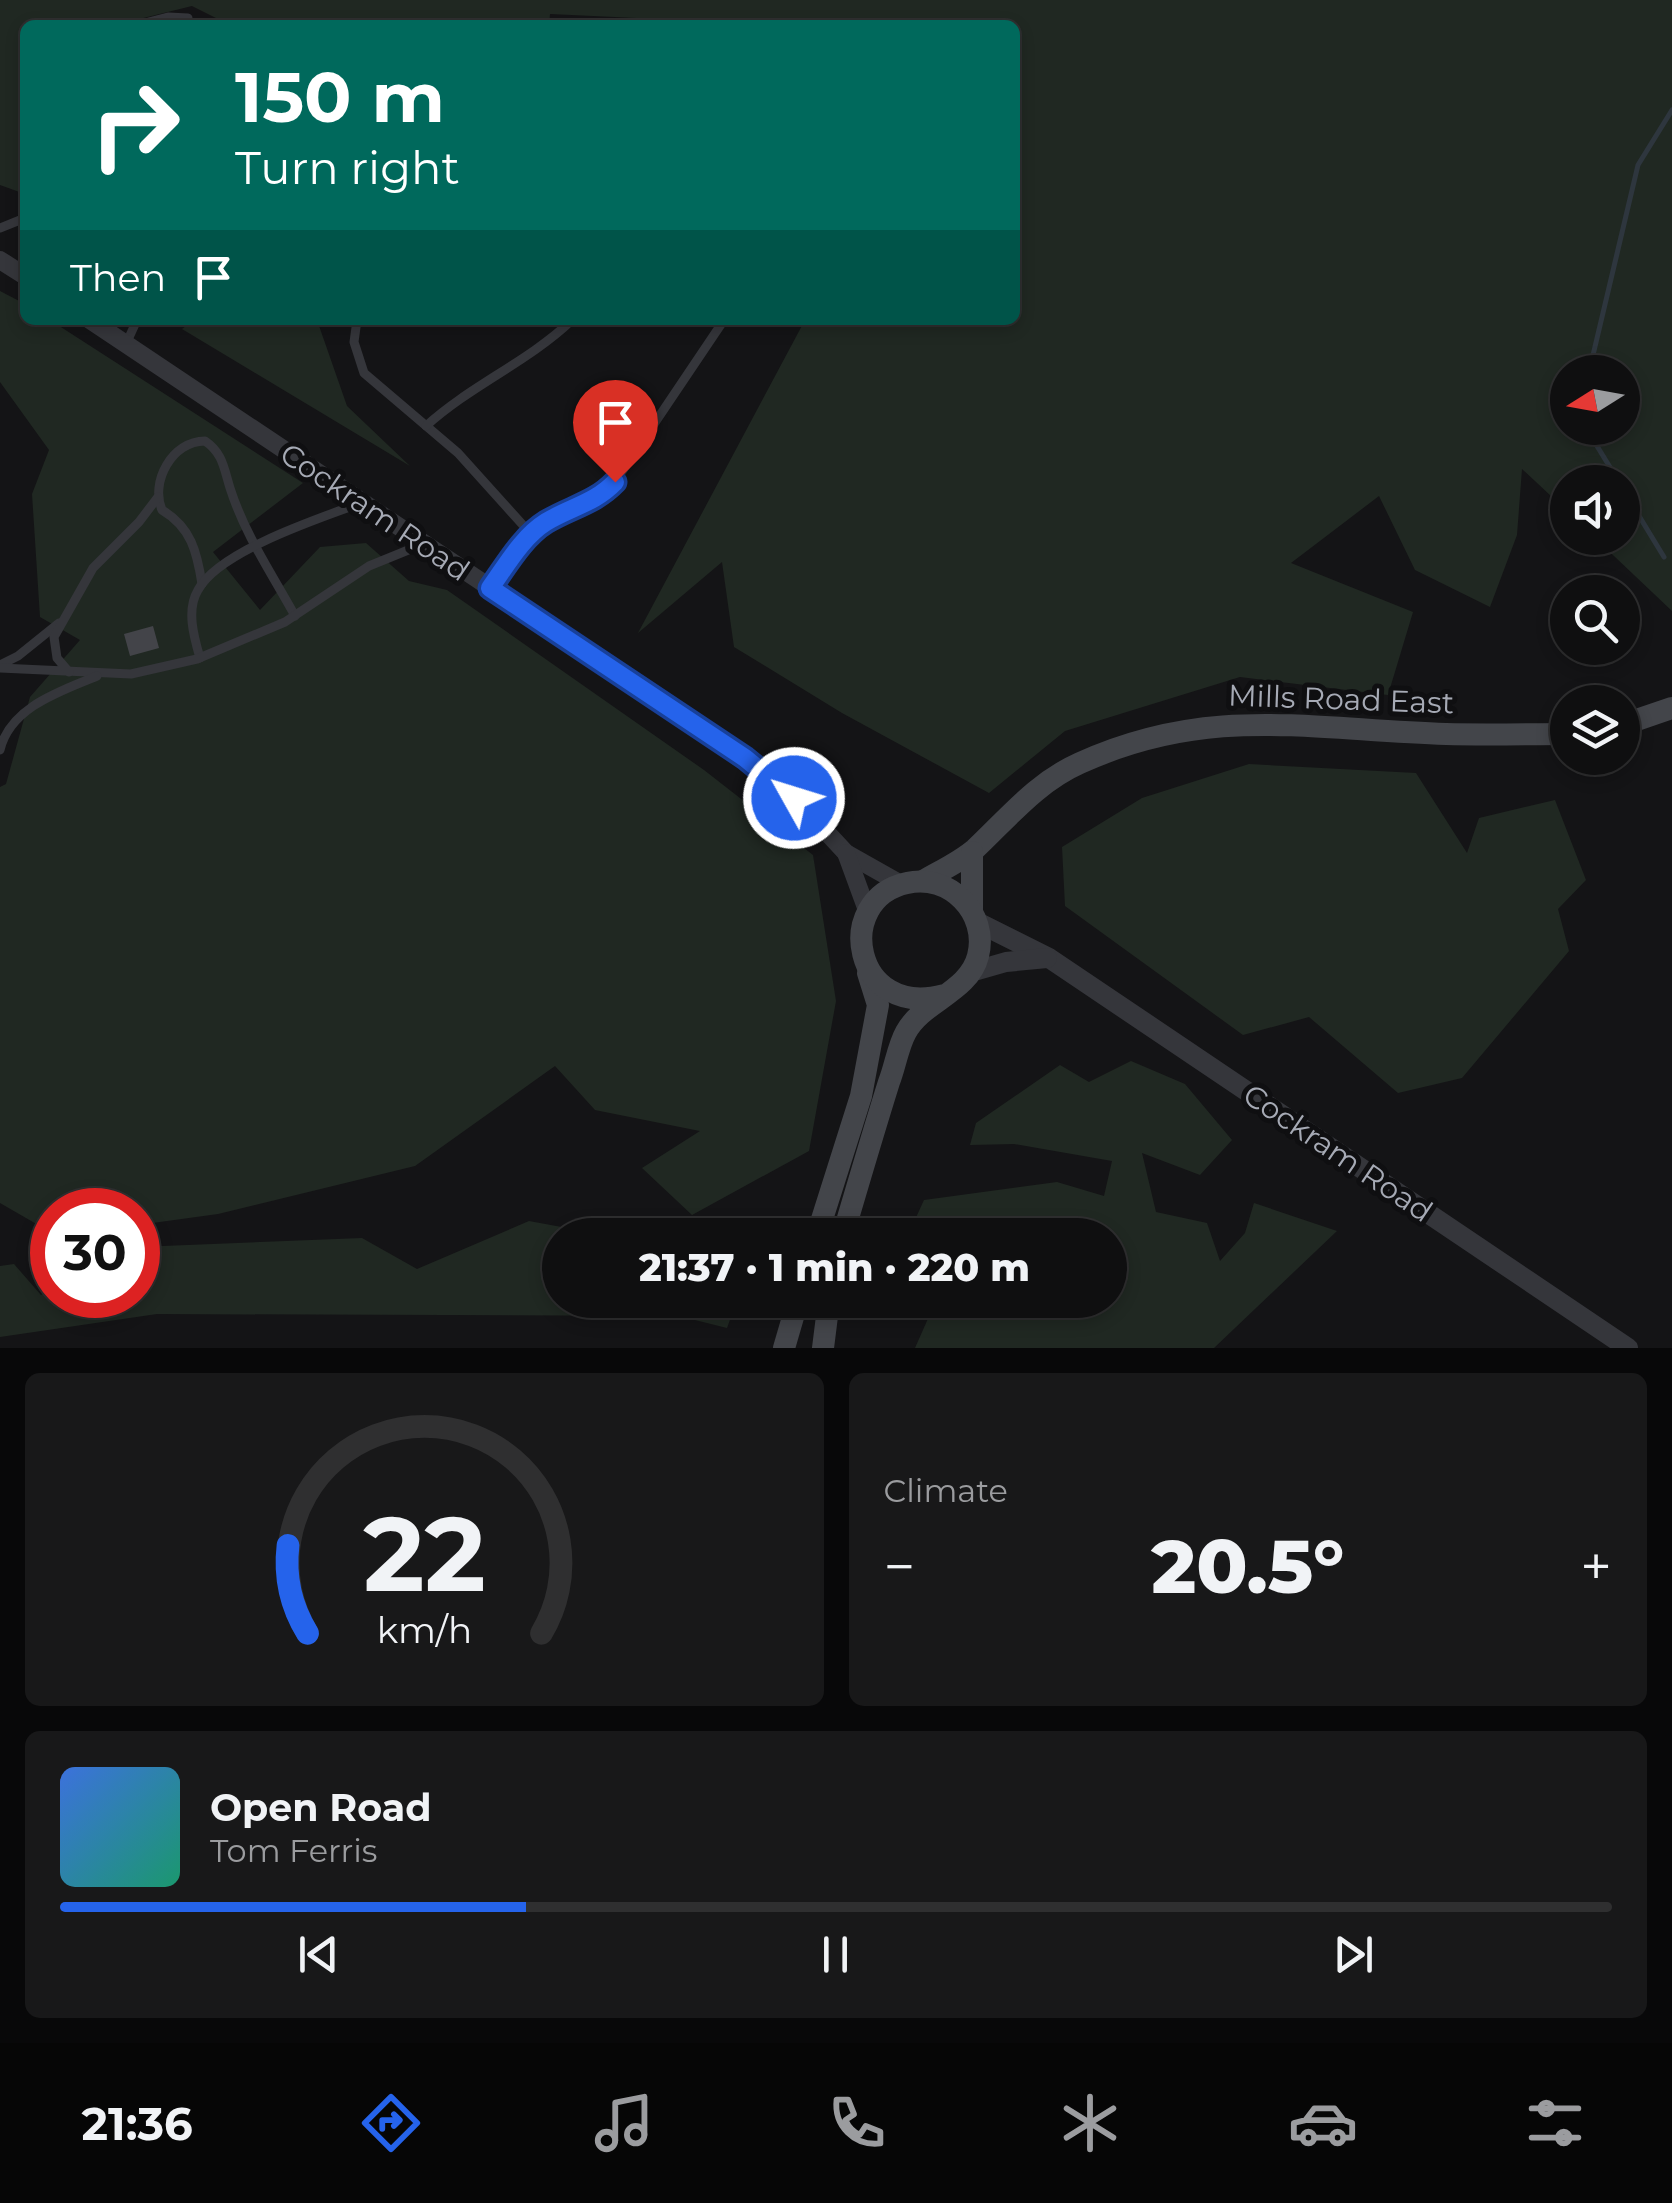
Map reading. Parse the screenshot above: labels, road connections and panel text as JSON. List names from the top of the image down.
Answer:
{
  "streets": {
    "main road": ["Mills Road East"],
    "street": ["Cockram Road"]
  },
  "crossings": [
    ["Cockram Road", "Mills Road East"]
  ],
  "north": "left",
  "page": {
    "turn": ["150 m", "Turn right"],
    "then": "Then",
    "limit": "30",
    "trip": "21:37 · 1 min · 220 m",
    "tile": "Climate",
    "heat": ["−", "20.5°", "+"],
    "song": ["Open Road", "Tom Ferris"],
    "tabs": "21:36",
    "gauge": ["22", "km/h"]
  }
}
